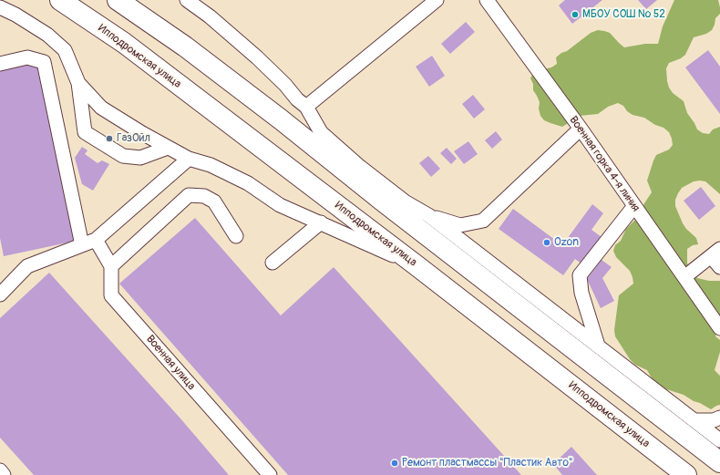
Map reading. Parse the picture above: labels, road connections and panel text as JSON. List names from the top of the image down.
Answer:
{
  "streets": {
    "highway": ["Ипподромская улица"],
    "street": ["Военная горка 4-я линия", "Военная улица"]
  },
  "places": [
    "МБОУ СОШ № 52",
    "ГазОйл",
    "Ozon",
    "Ремонт пластмассы \"Пластик Авто\""
  ]
}
